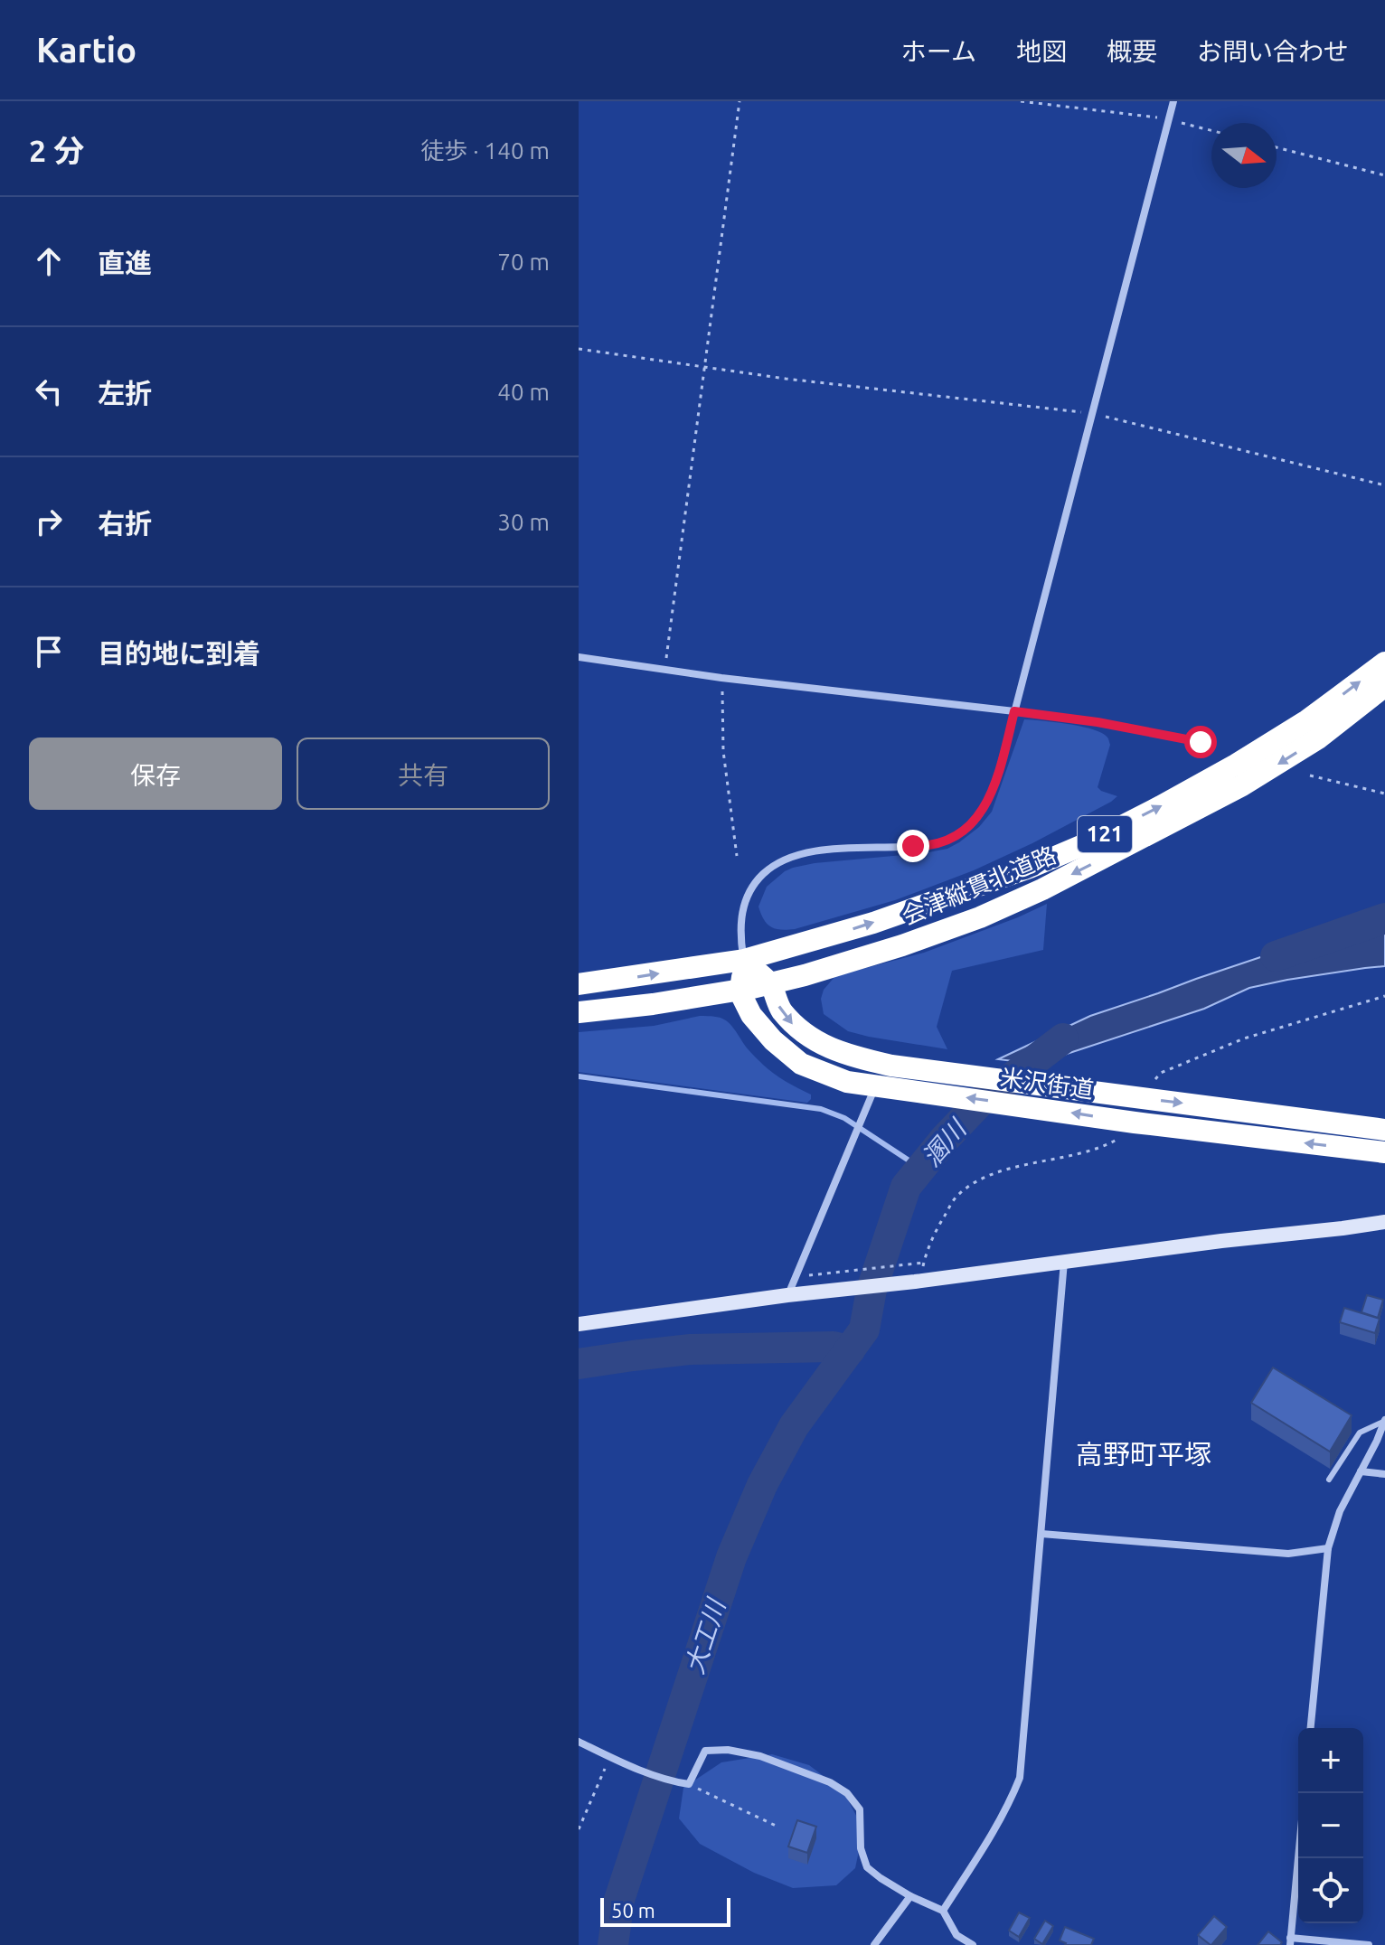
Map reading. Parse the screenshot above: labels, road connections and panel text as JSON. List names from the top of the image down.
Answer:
{
  "streets": {
    "highway": ["121", "会津縦貫北道路", "米沢街道"]
  },
  "crossings": [
    ["121", "会津縦貫北道路"],
    ["121", "米沢街道"],
    ["会津縦貫北道路", "米沢街道"]
  ],
  "districts": ["高野町平塚"],
  "water": ["溷川", "大工川"],
  "scale_bar": "50 m",
  "north": "right",
  "page": {
    "header": "Kartio",
    "nav": [
      "ホーム",
      "地図",
      "概要",
      "お問い合わせ"
    ],
    "heading": ["2 分", "徒歩 · 140 m"],
    "list": [
      ["直進", "70 m"],
      ["左折", "40 m"],
      ["右折", "30 m"],
      "目的地に到着"
    ],
    "buttons": ["保存", "共有"],
    "map_buttons": ["+", "−"],
    "scale": "50 m"
  }
}
